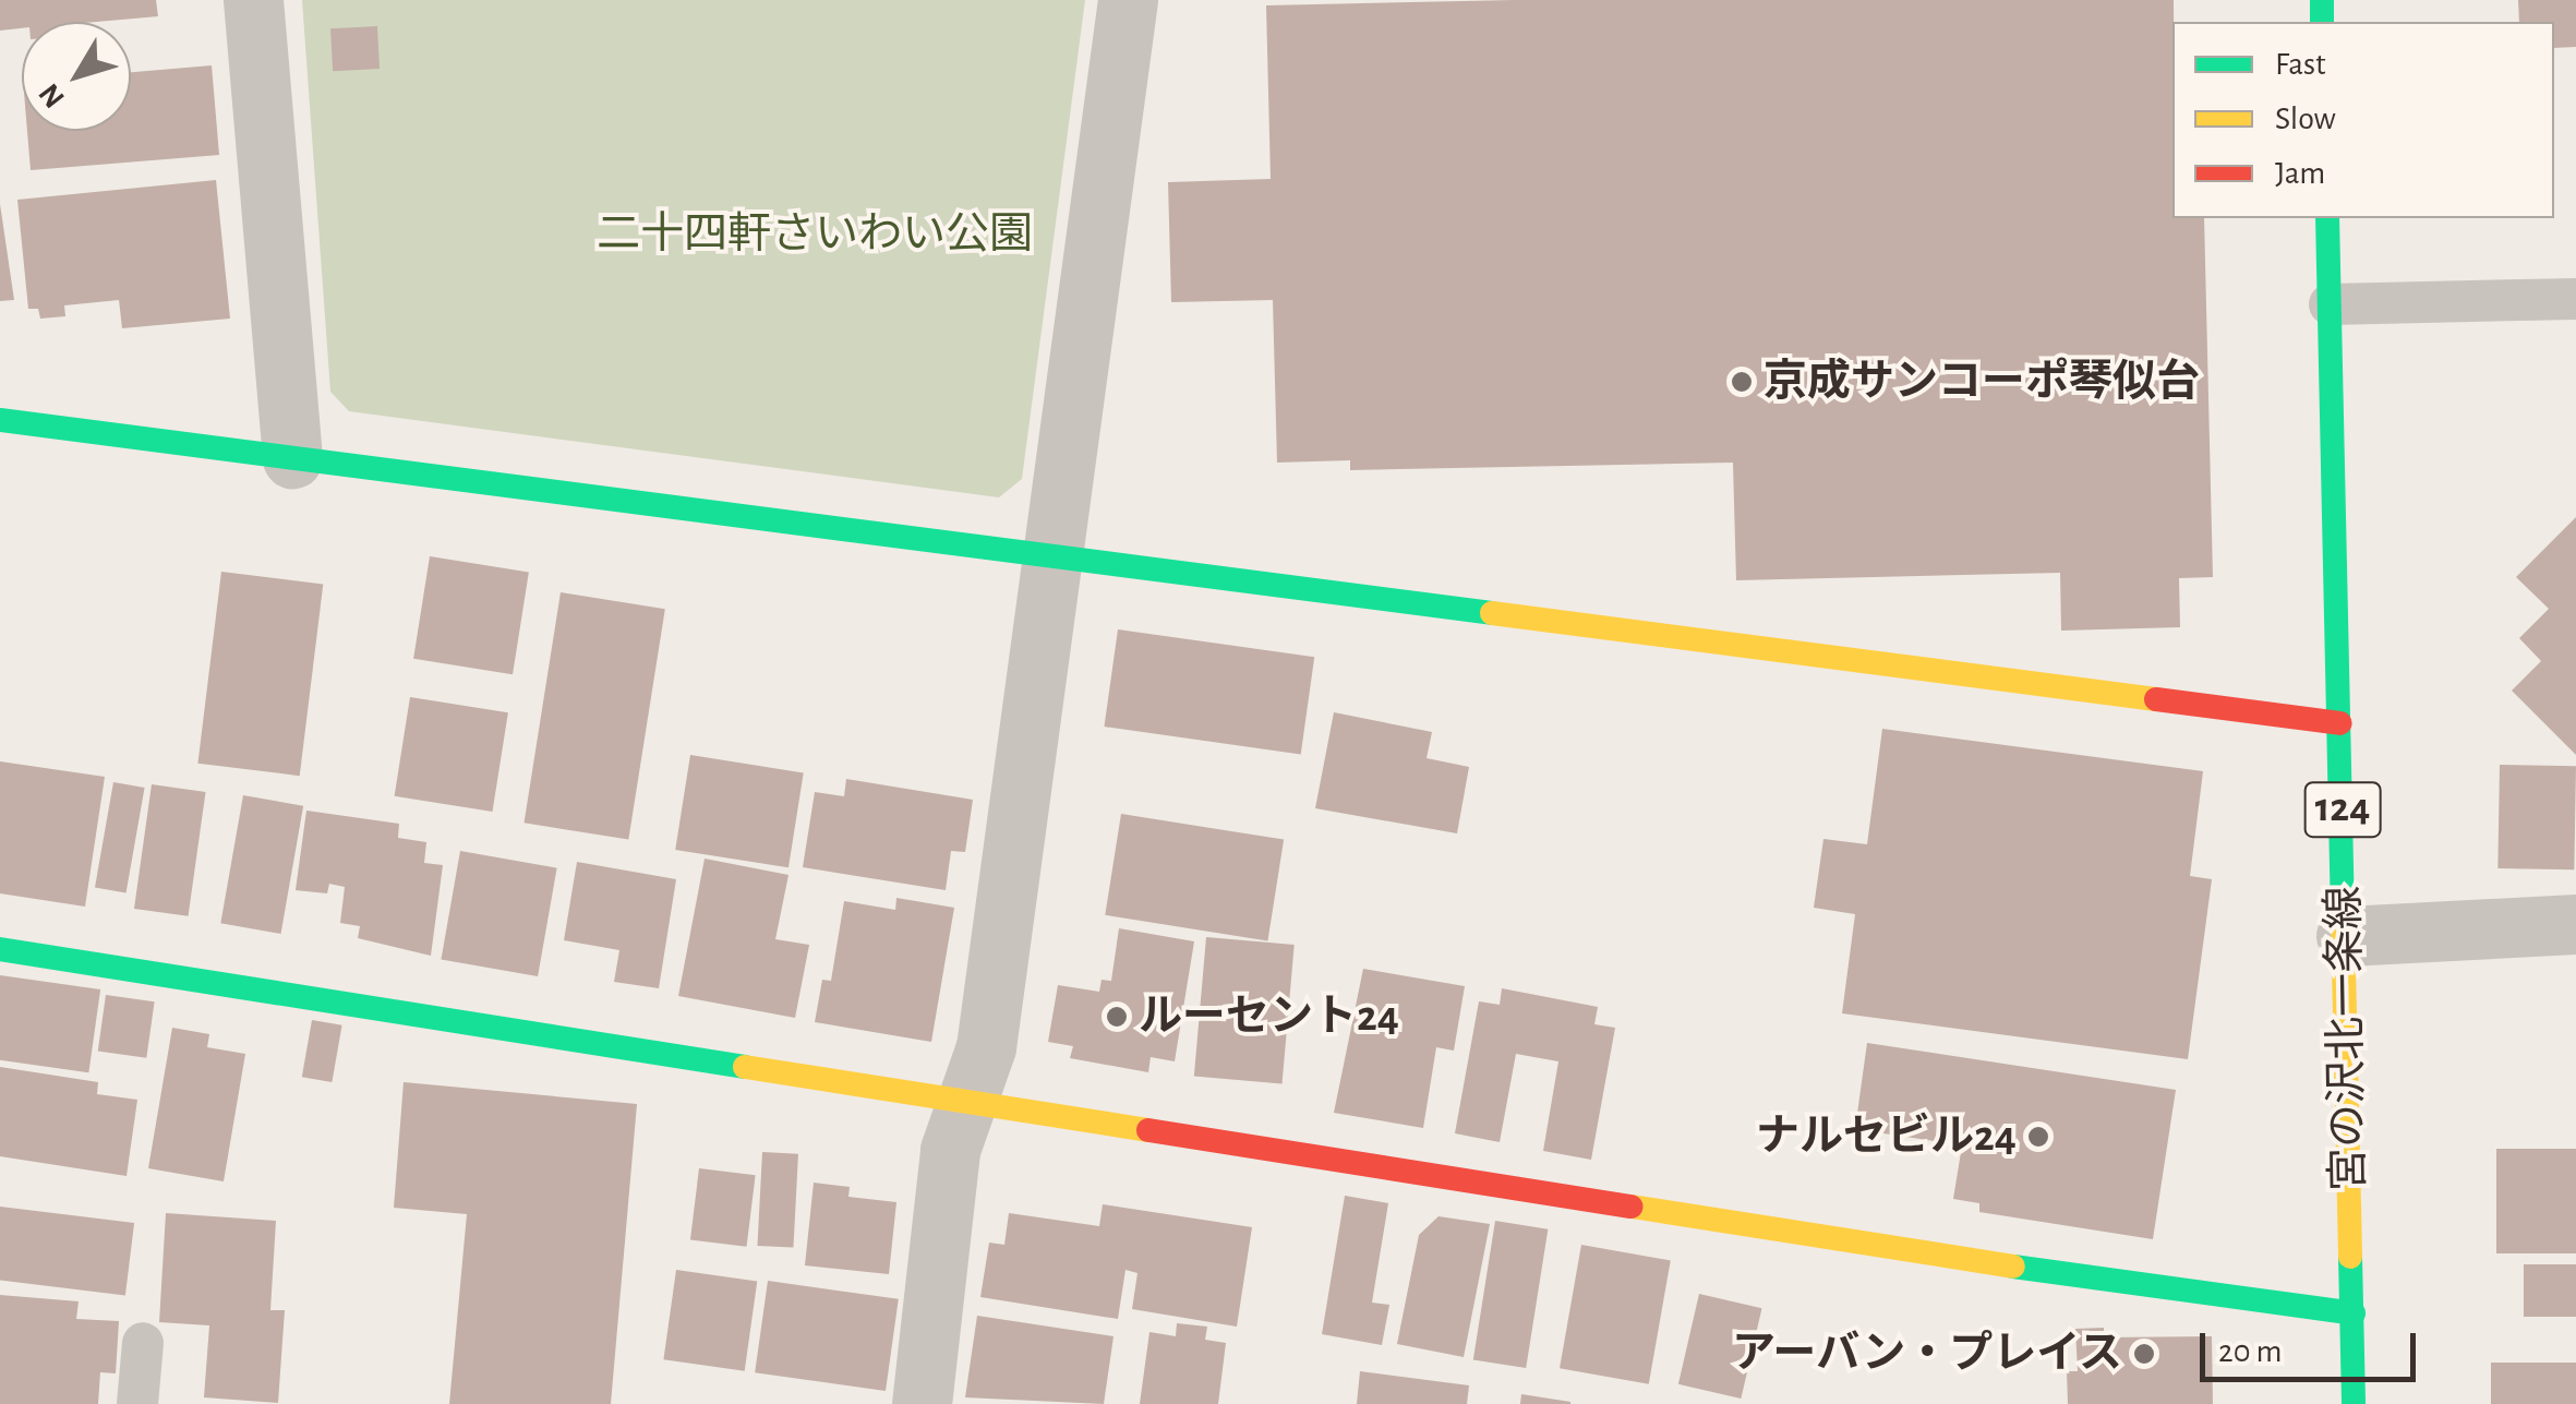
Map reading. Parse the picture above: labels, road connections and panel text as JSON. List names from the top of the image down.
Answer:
{
  "streets": {
    "street": ["124", "宮の沢北一条線"]
  },
  "parks": ["二十四軒さいわい公園"],
  "places": [
    "京成サンコーポ琴似台",
    "ルーセント24",
    "ナルセビル24",
    "アーバン・プレイス"
  ],
  "legend": ["Fast", "Slow", "Jam"],
  "scale_bar": "20 m",
  "north": "bottom left"
}
